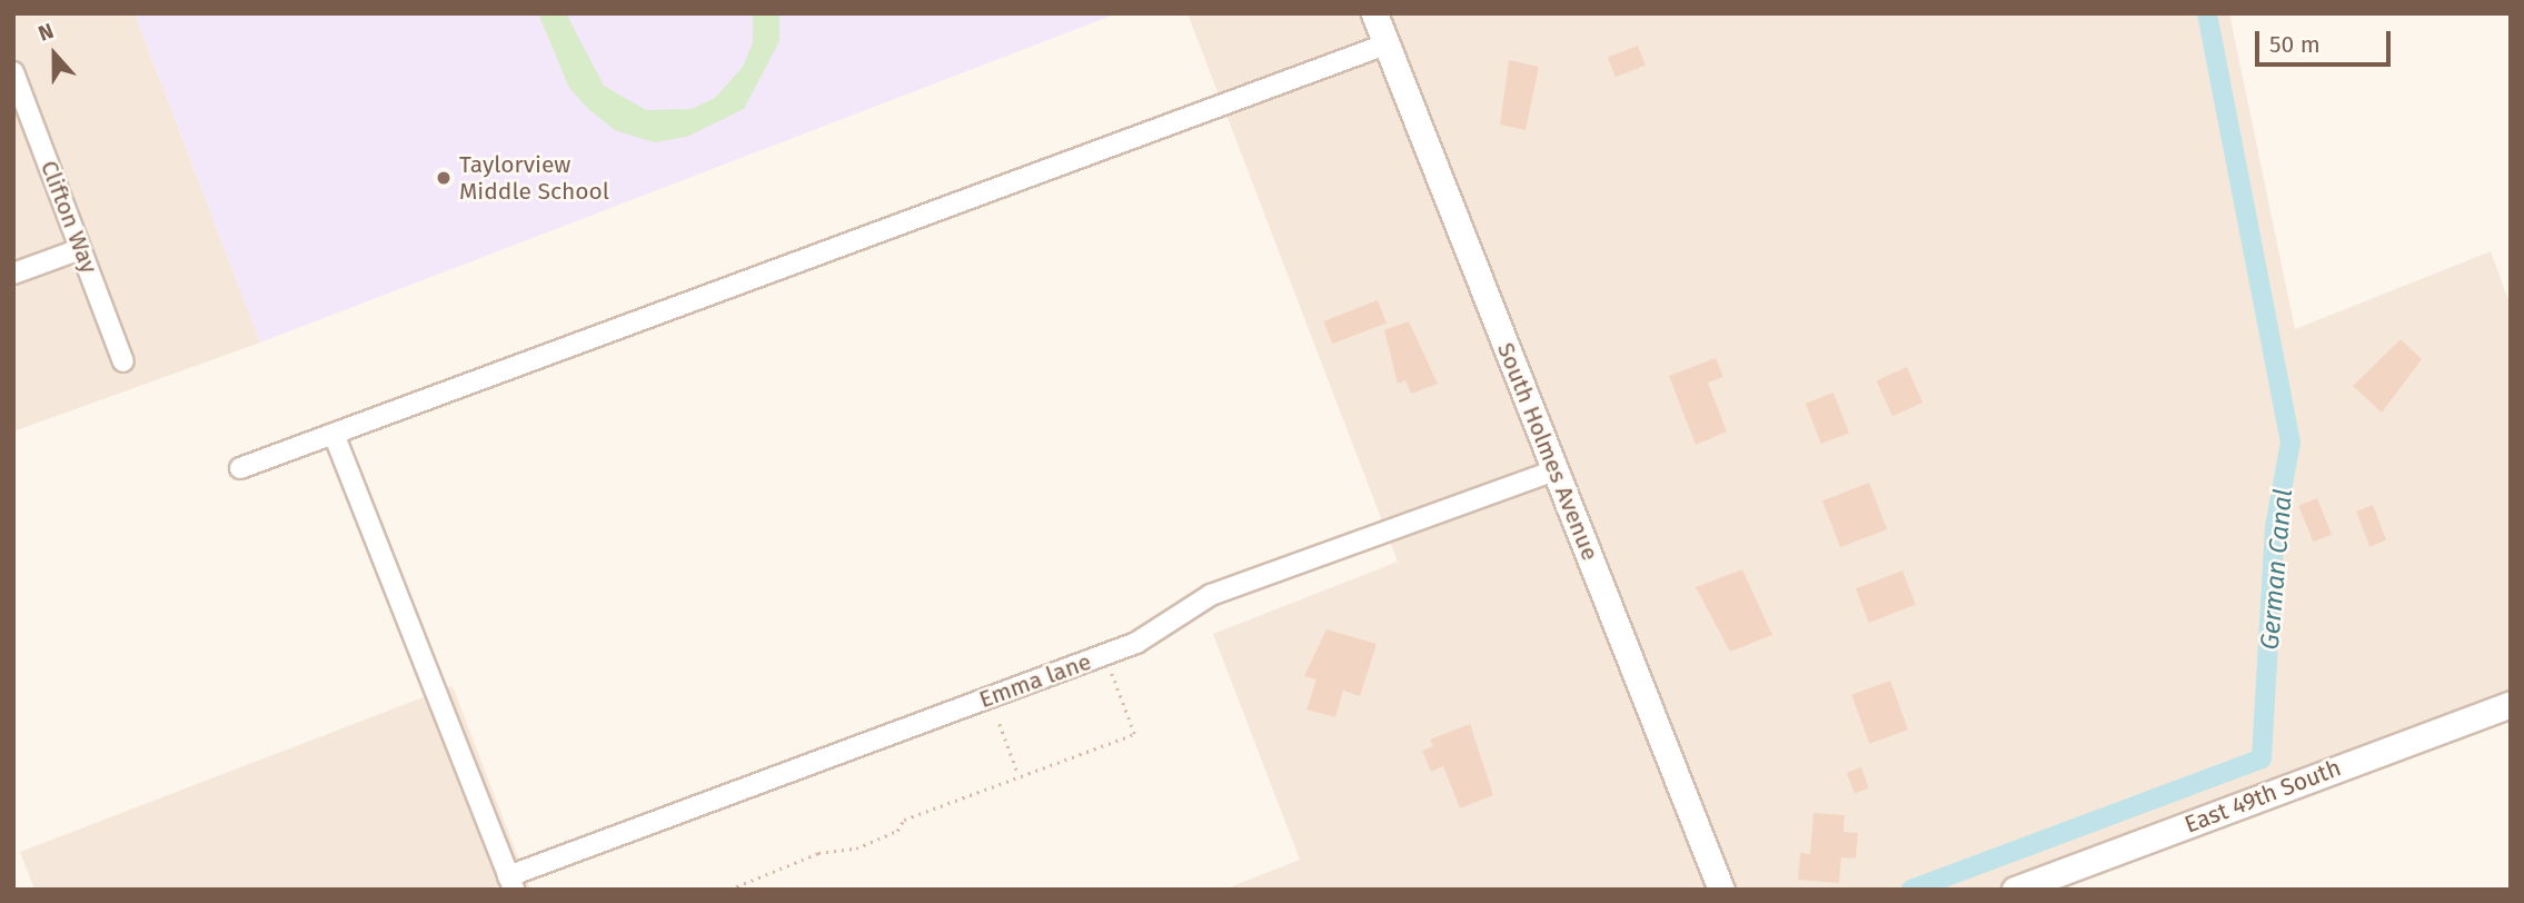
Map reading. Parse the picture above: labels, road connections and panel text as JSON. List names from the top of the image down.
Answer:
{
  "streets": {
    "street": [
      "Clifton Way",
      "South Holmes Avenue",
      "Emma lane",
      "East 49th South"
    ]
  },
  "crossings": [
    ["South Holmes Avenue", "Emma lane"]
  ],
  "water": ["German Canal"],
  "places": ["Taylorview Middle School"],
  "scale_bar": "50 m",
  "north": "top"
}
